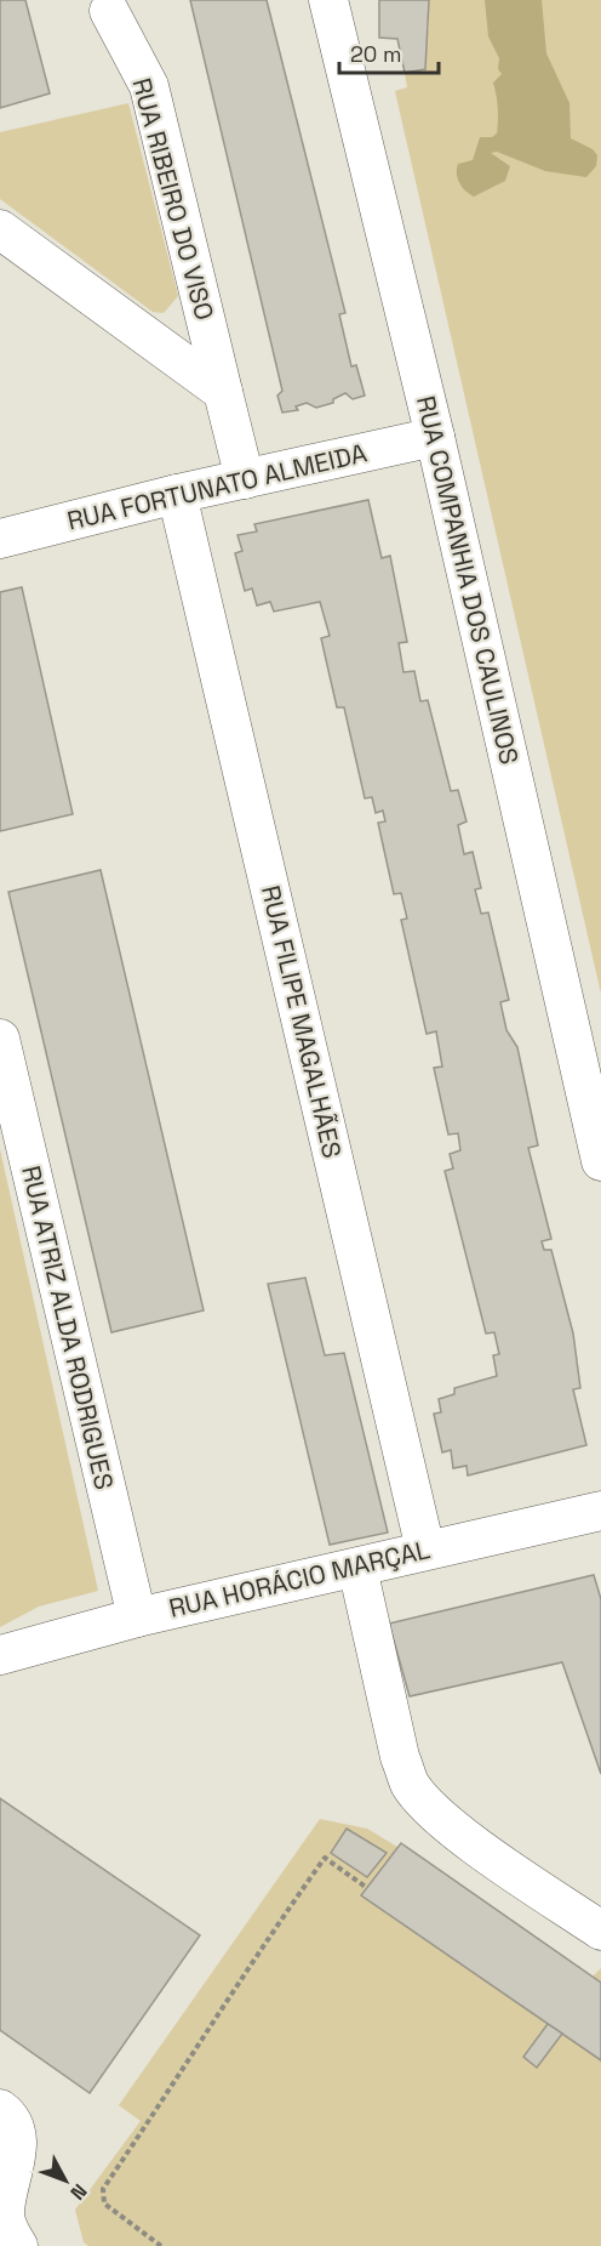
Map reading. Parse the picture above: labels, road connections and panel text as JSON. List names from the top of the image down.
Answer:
{
  "streets": {
    "street": [
      "RUA RIBEIRO DO VISO",
      "RUA FORTUNATO ALMEIDA",
      "RUA COMPANHIA DOS CAULINOS",
      "RUA FILIPE MAGALHÃES",
      "RUA ATRIZ ALDA RODRIGUES",
      "RUA HORÁCIO MARÇAL"
    ]
  },
  "crossings": [
    ["RUA RIBEIRO DO VISO", "RUA FORTUNATO ALMEIDA"],
    ["RUA FORTUNATO ALMEIDA", "RUA COMPANHIA DOS CAULINOS"],
    ["RUA FORTUNATO ALMEIDA", "RUA FILIPE MAGALHÃES"],
    ["RUA FILIPE MAGALHÃES", "RUA HORÁCIO MARÇAL"],
    ["RUA ATRIZ ALDA RODRIGUES", "RUA HORÁCIO MARÇAL"]
  ],
  "scale_bar": "20 m",
  "north": "bottom right"
}
